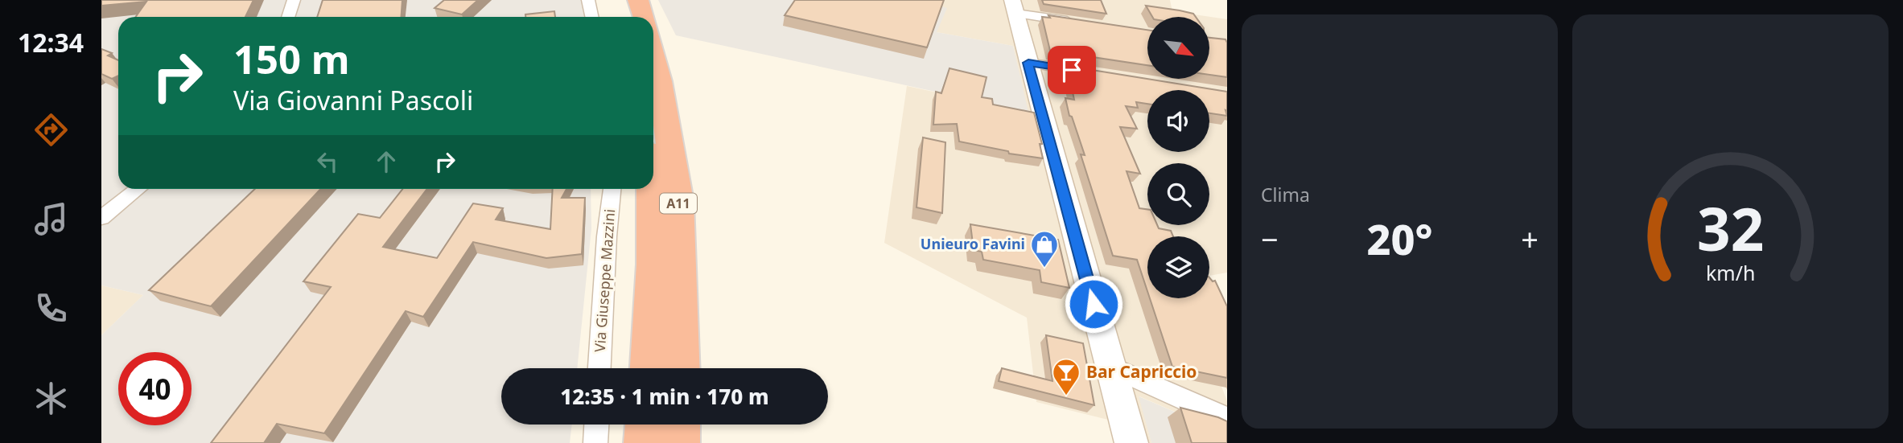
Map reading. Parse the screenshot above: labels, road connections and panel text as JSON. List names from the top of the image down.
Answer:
{
  "streets": {
    "highway": ["A11"],
    "street": ["Via Giuseppe Mazzini"]
  },
  "places": {
    "shop": ["Unieuro Favini"],
    "bar": ["Bar Capriccio"]
  },
  "north": "bottom right",
  "page": {
    "tabs": "12:34",
    "tile": "Clima",
    "turn": ["150 m", "Via Giovanni Pascoli"],
    "heat": ["−", "20°", "+"],
    "limit": "40",
    "trip": "12:35 · 1 min · 170 m",
    "gauge": ["32", "km/h"]
  }
}
